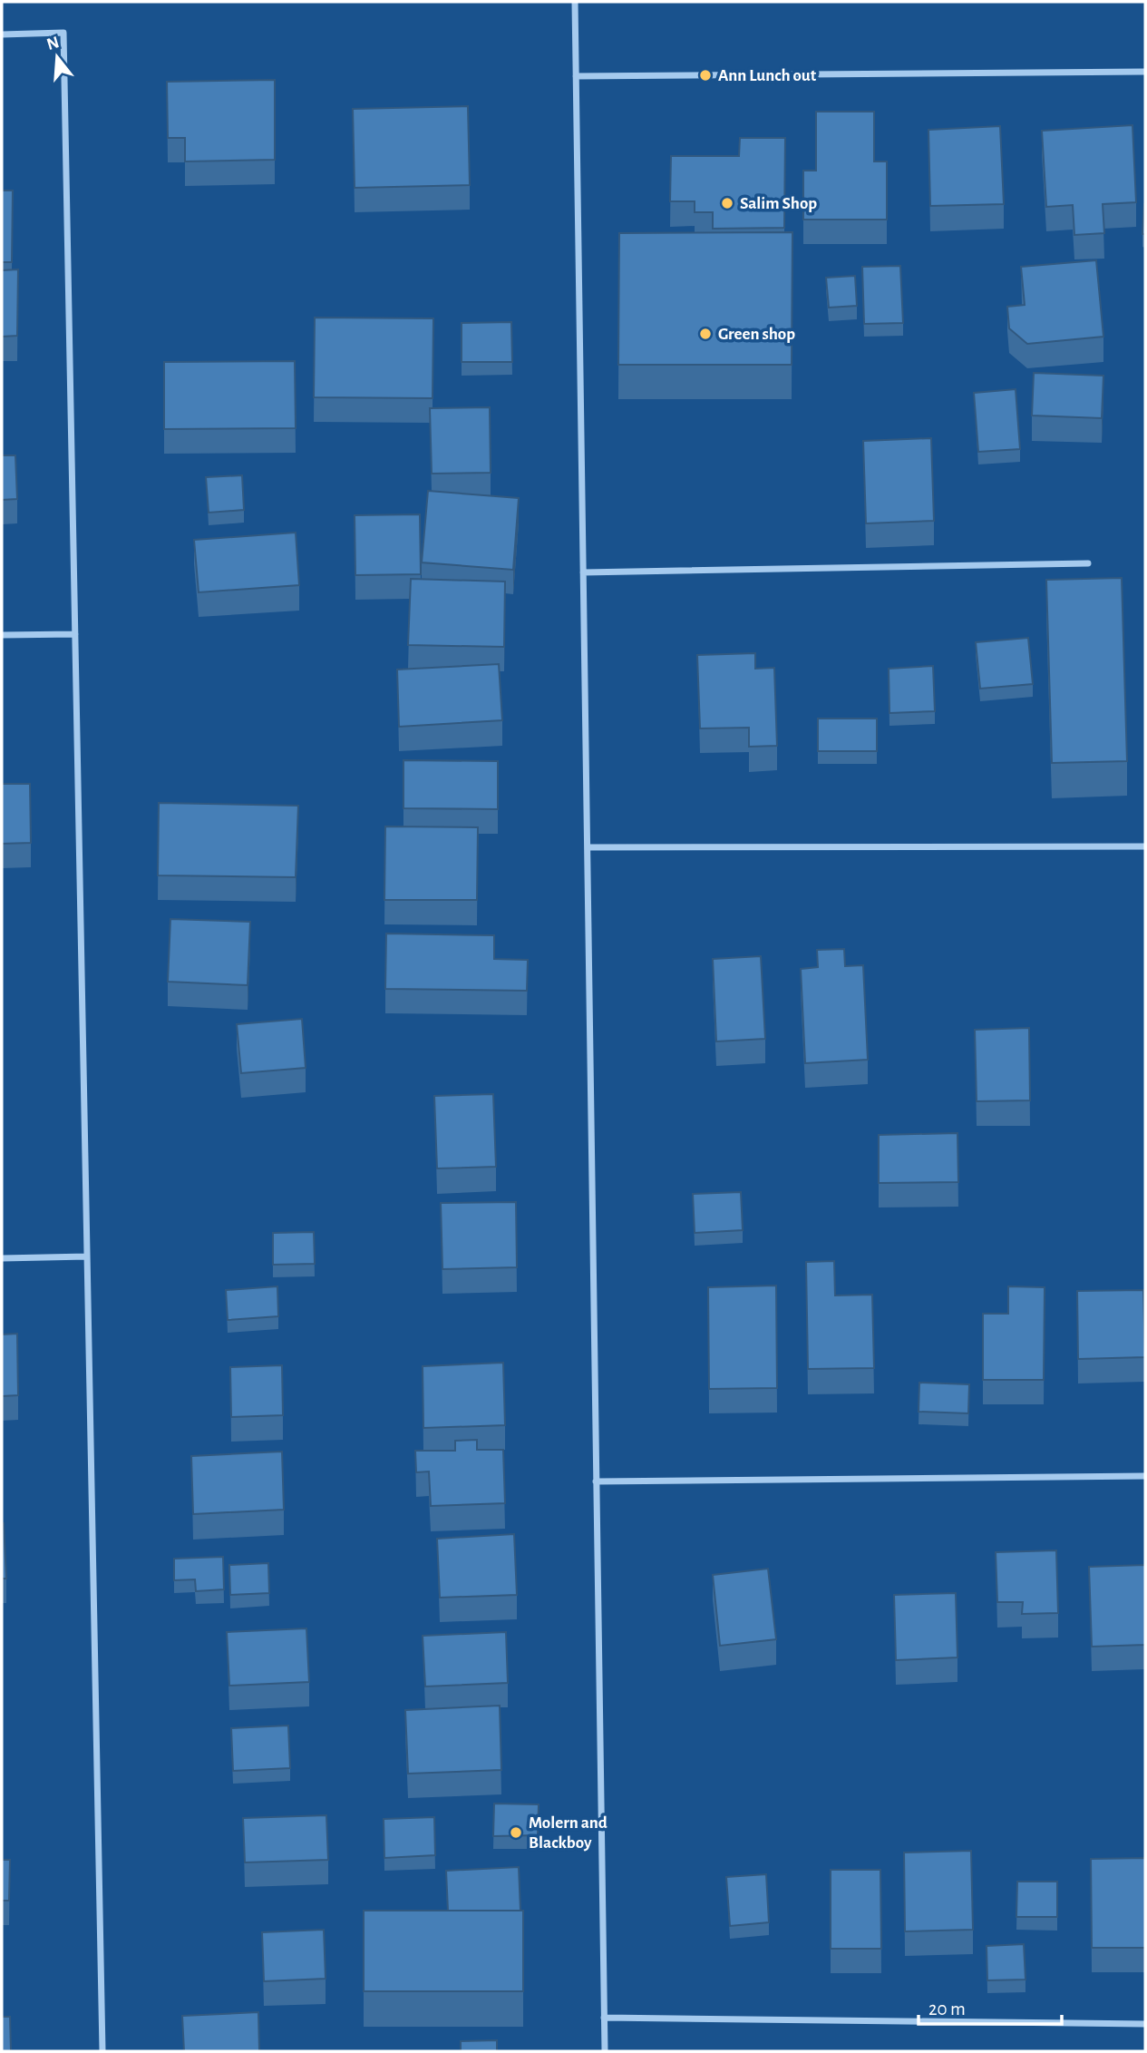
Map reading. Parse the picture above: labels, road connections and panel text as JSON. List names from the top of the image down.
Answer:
{
  "places": [
    "Ann Lunch out",
    "Salim Shop",
    "Green shop",
    "Molern and Blackboy"
  ],
  "scale_bar": "20 m",
  "north": "top"
}
